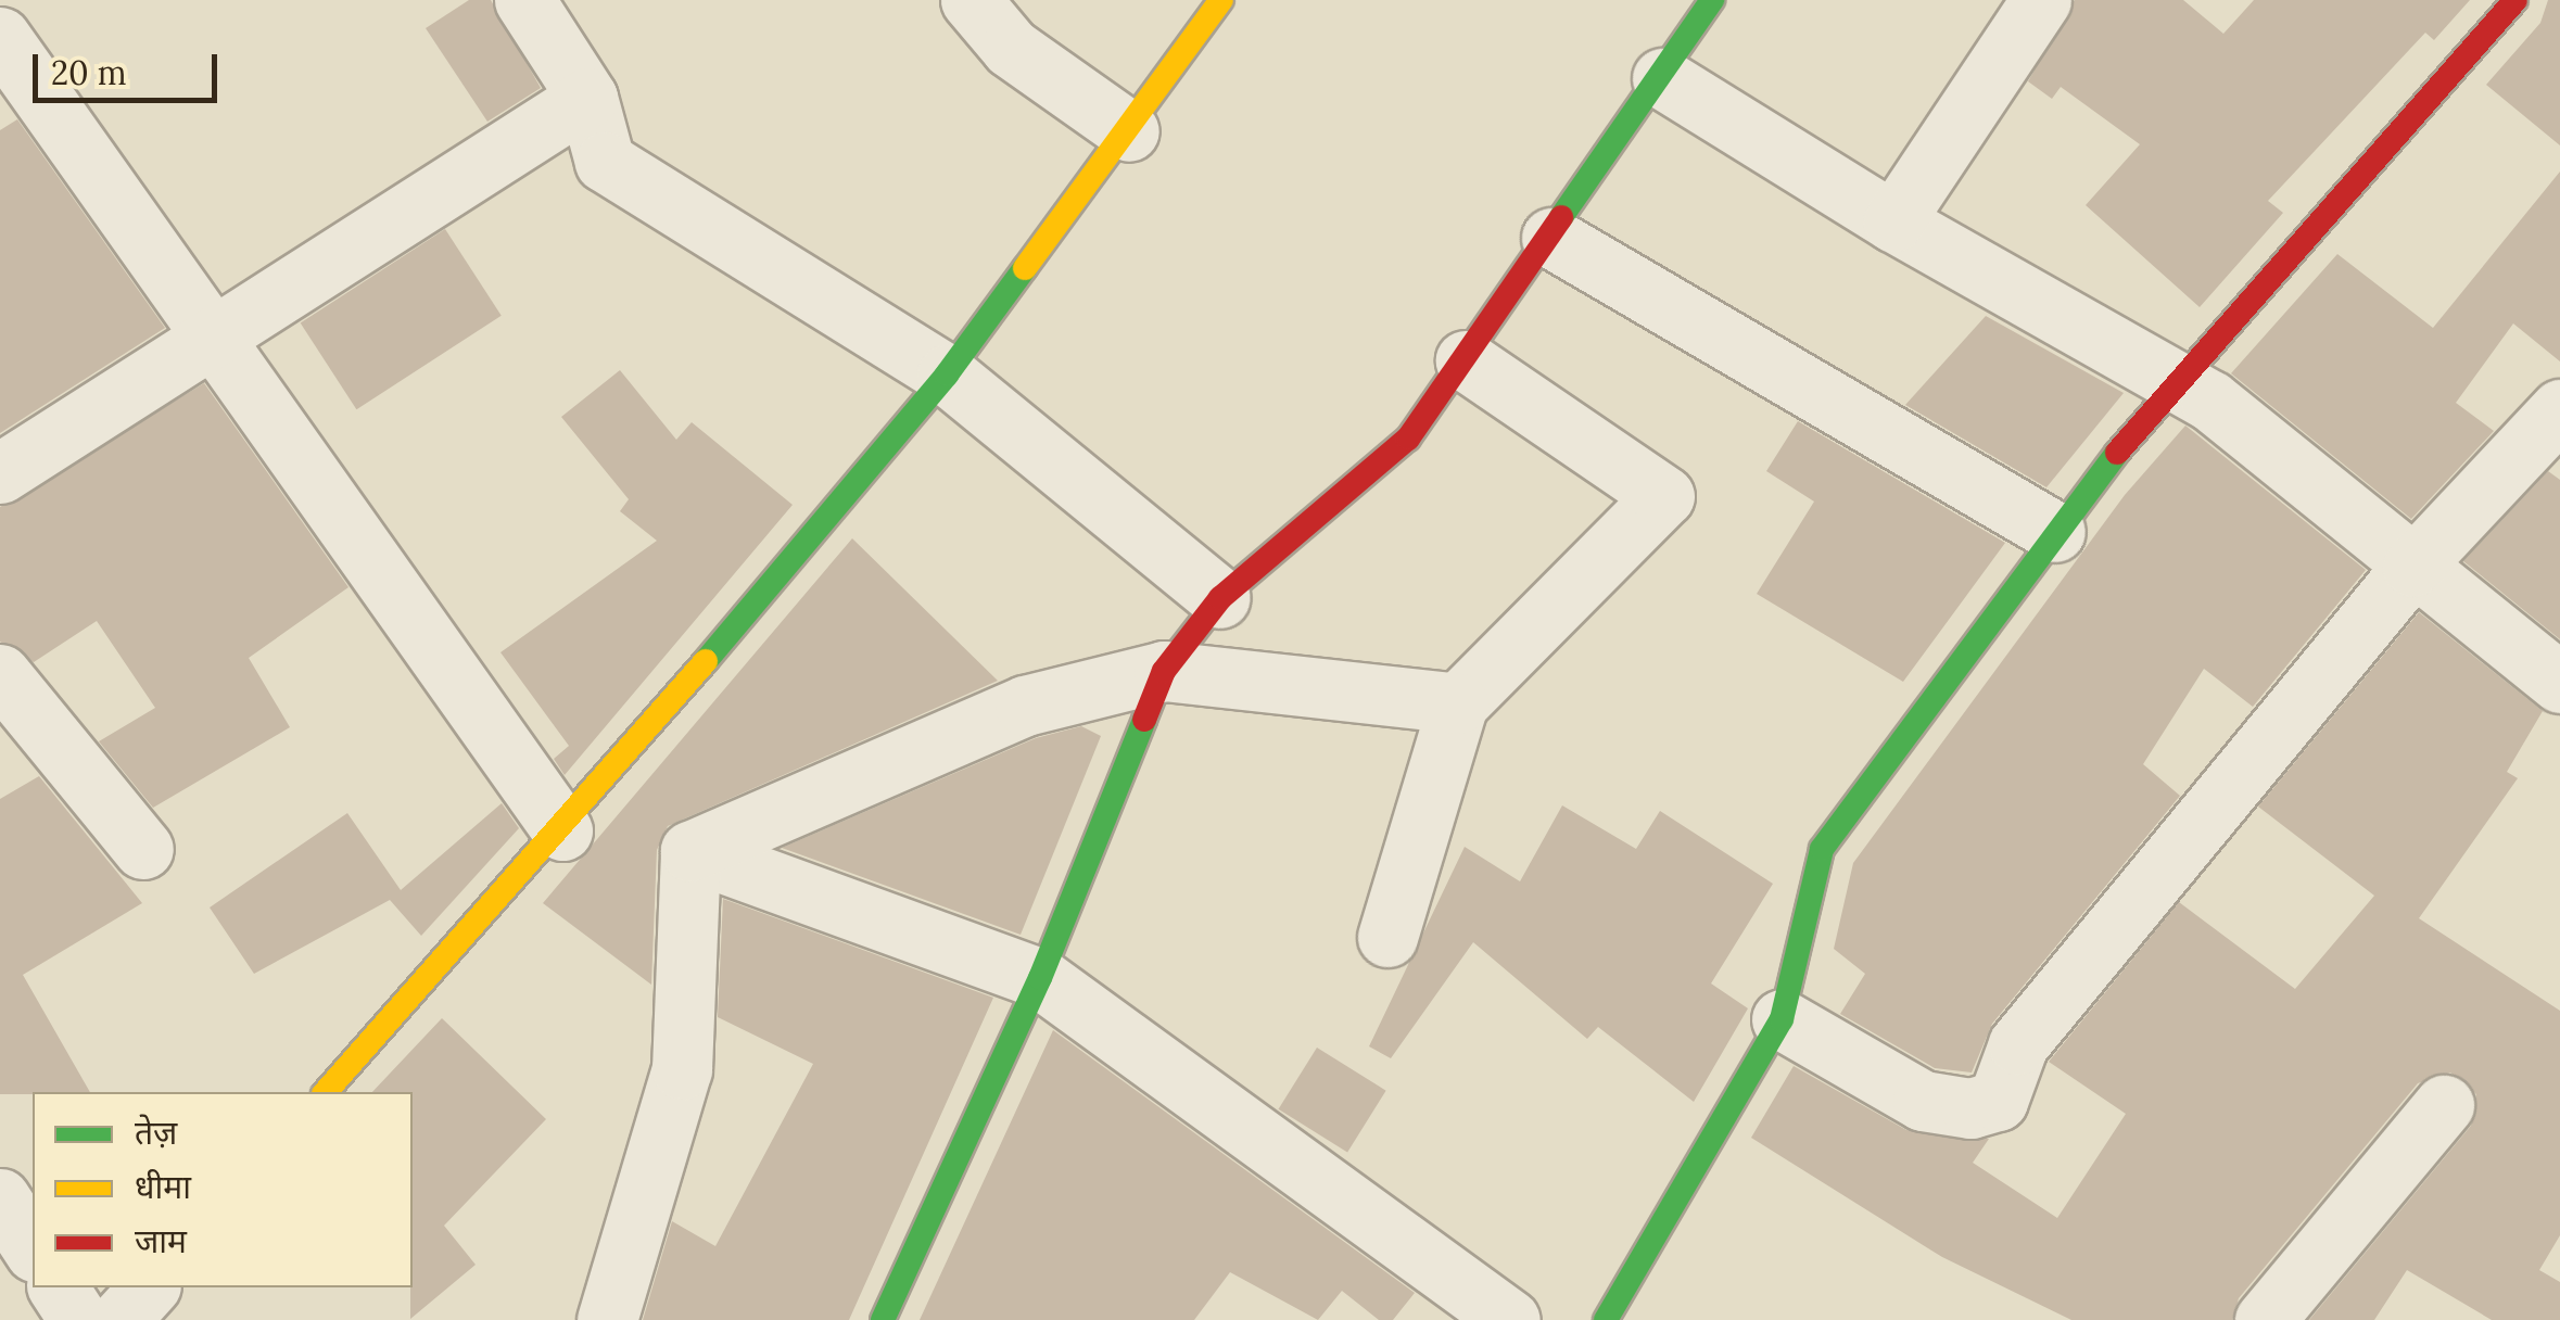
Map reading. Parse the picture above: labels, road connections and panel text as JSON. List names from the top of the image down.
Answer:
{
  "legend": ["तेज़", "धीमा", "जाम"],
  "scale_bar": "20 m"
}
